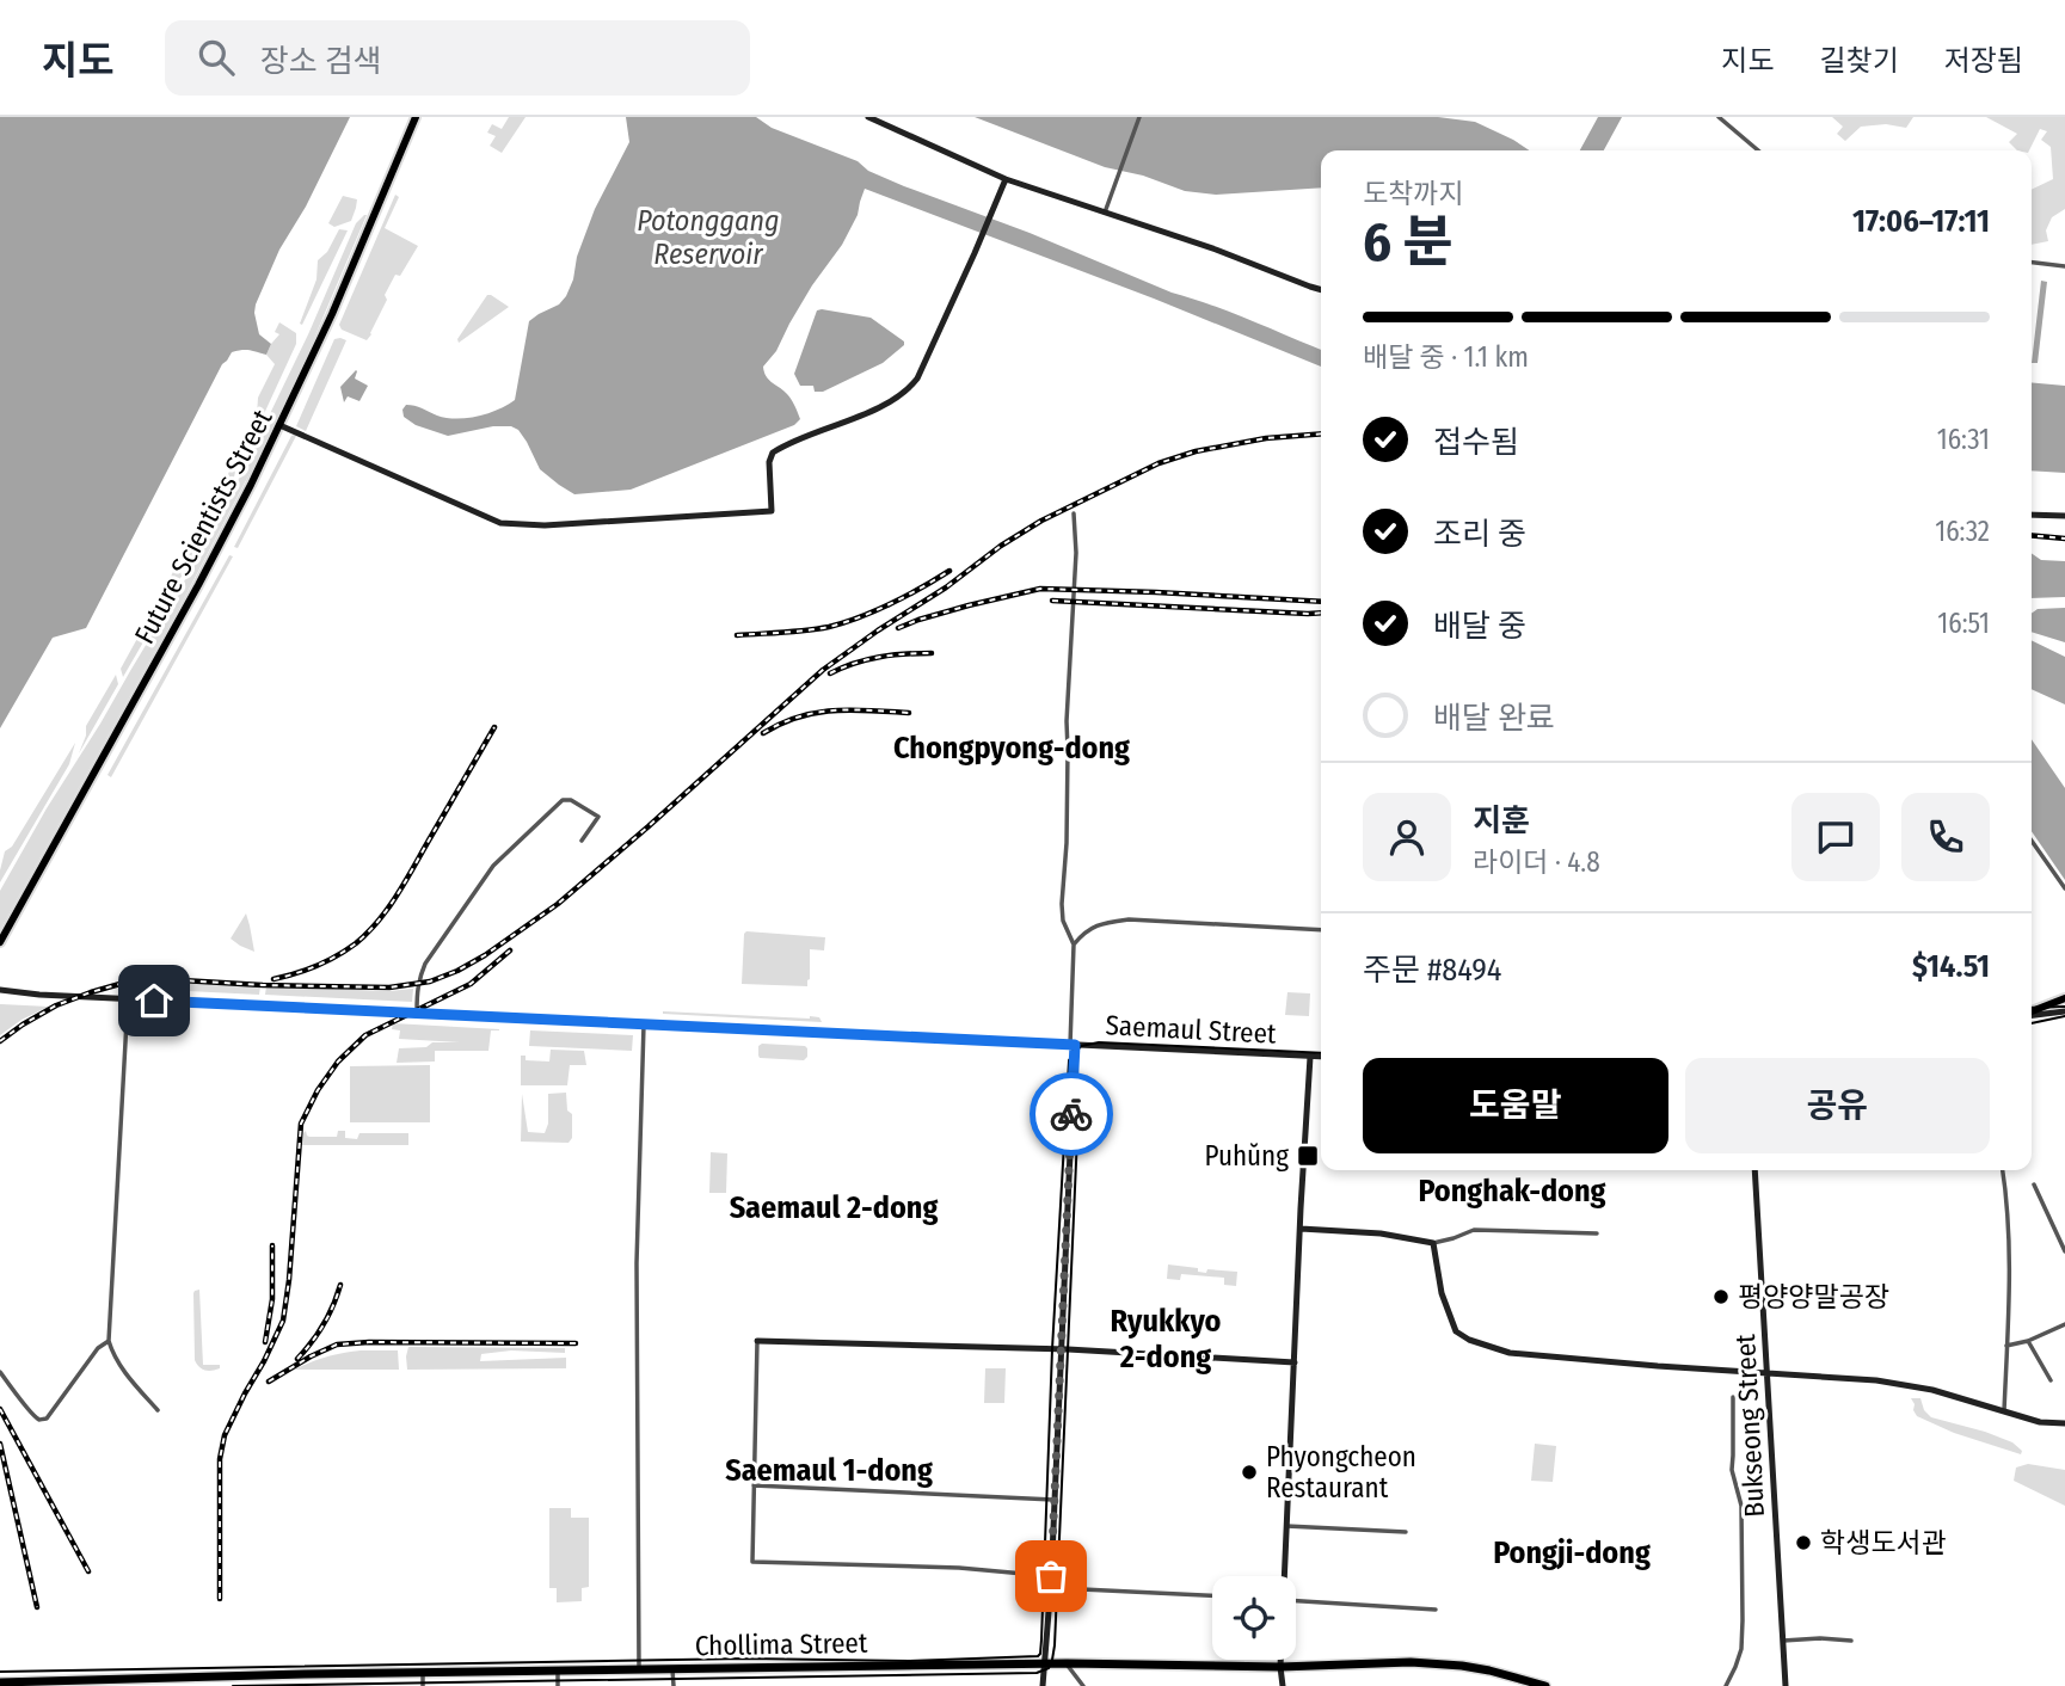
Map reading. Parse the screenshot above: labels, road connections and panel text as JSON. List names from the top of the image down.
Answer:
{
  "streets": {
    "highway": ["Chollima Street"],
    "main road": ["Future Scientists Street", "Saemaul Street", "Bukseong Street"]
  },
  "districts": [
    "Chongpyong-dong",
    "Ponghak-dong",
    "Saemaul 2-dong",
    "Ryukkyo 2-dong",
    "Saemaul 1-dong",
    "Pongji-dong"
  ],
  "water": ["Potonggang Reservoir"],
  "places": {
    "transit": ["Puhŭng"],
    "other": ["평양양말공장", "Phyongcheon Restaurant", "학생도서관"]
  },
  "page": {
    "header": "지도",
    "search": "장소 검색",
    "nav": ["지도", "길찾기", "저장됨"],
    "heading": ["6 분", "도착까지", "17:06–17:11"],
    "panel": [
      "지훈",
      "라이더 · 4.8",
      "주문 #8494",
      "$14.51"
    ],
    "bar": "배달 중 · 1.1 km",
    "list": [
      ["접수됨", "16:31"],
      ["조리 중", "16:32"],
      ["배달 중", "16:51"],
      "배달 완료"
    ],
    "buttons": ["도움말", "공유"]
  }
}
